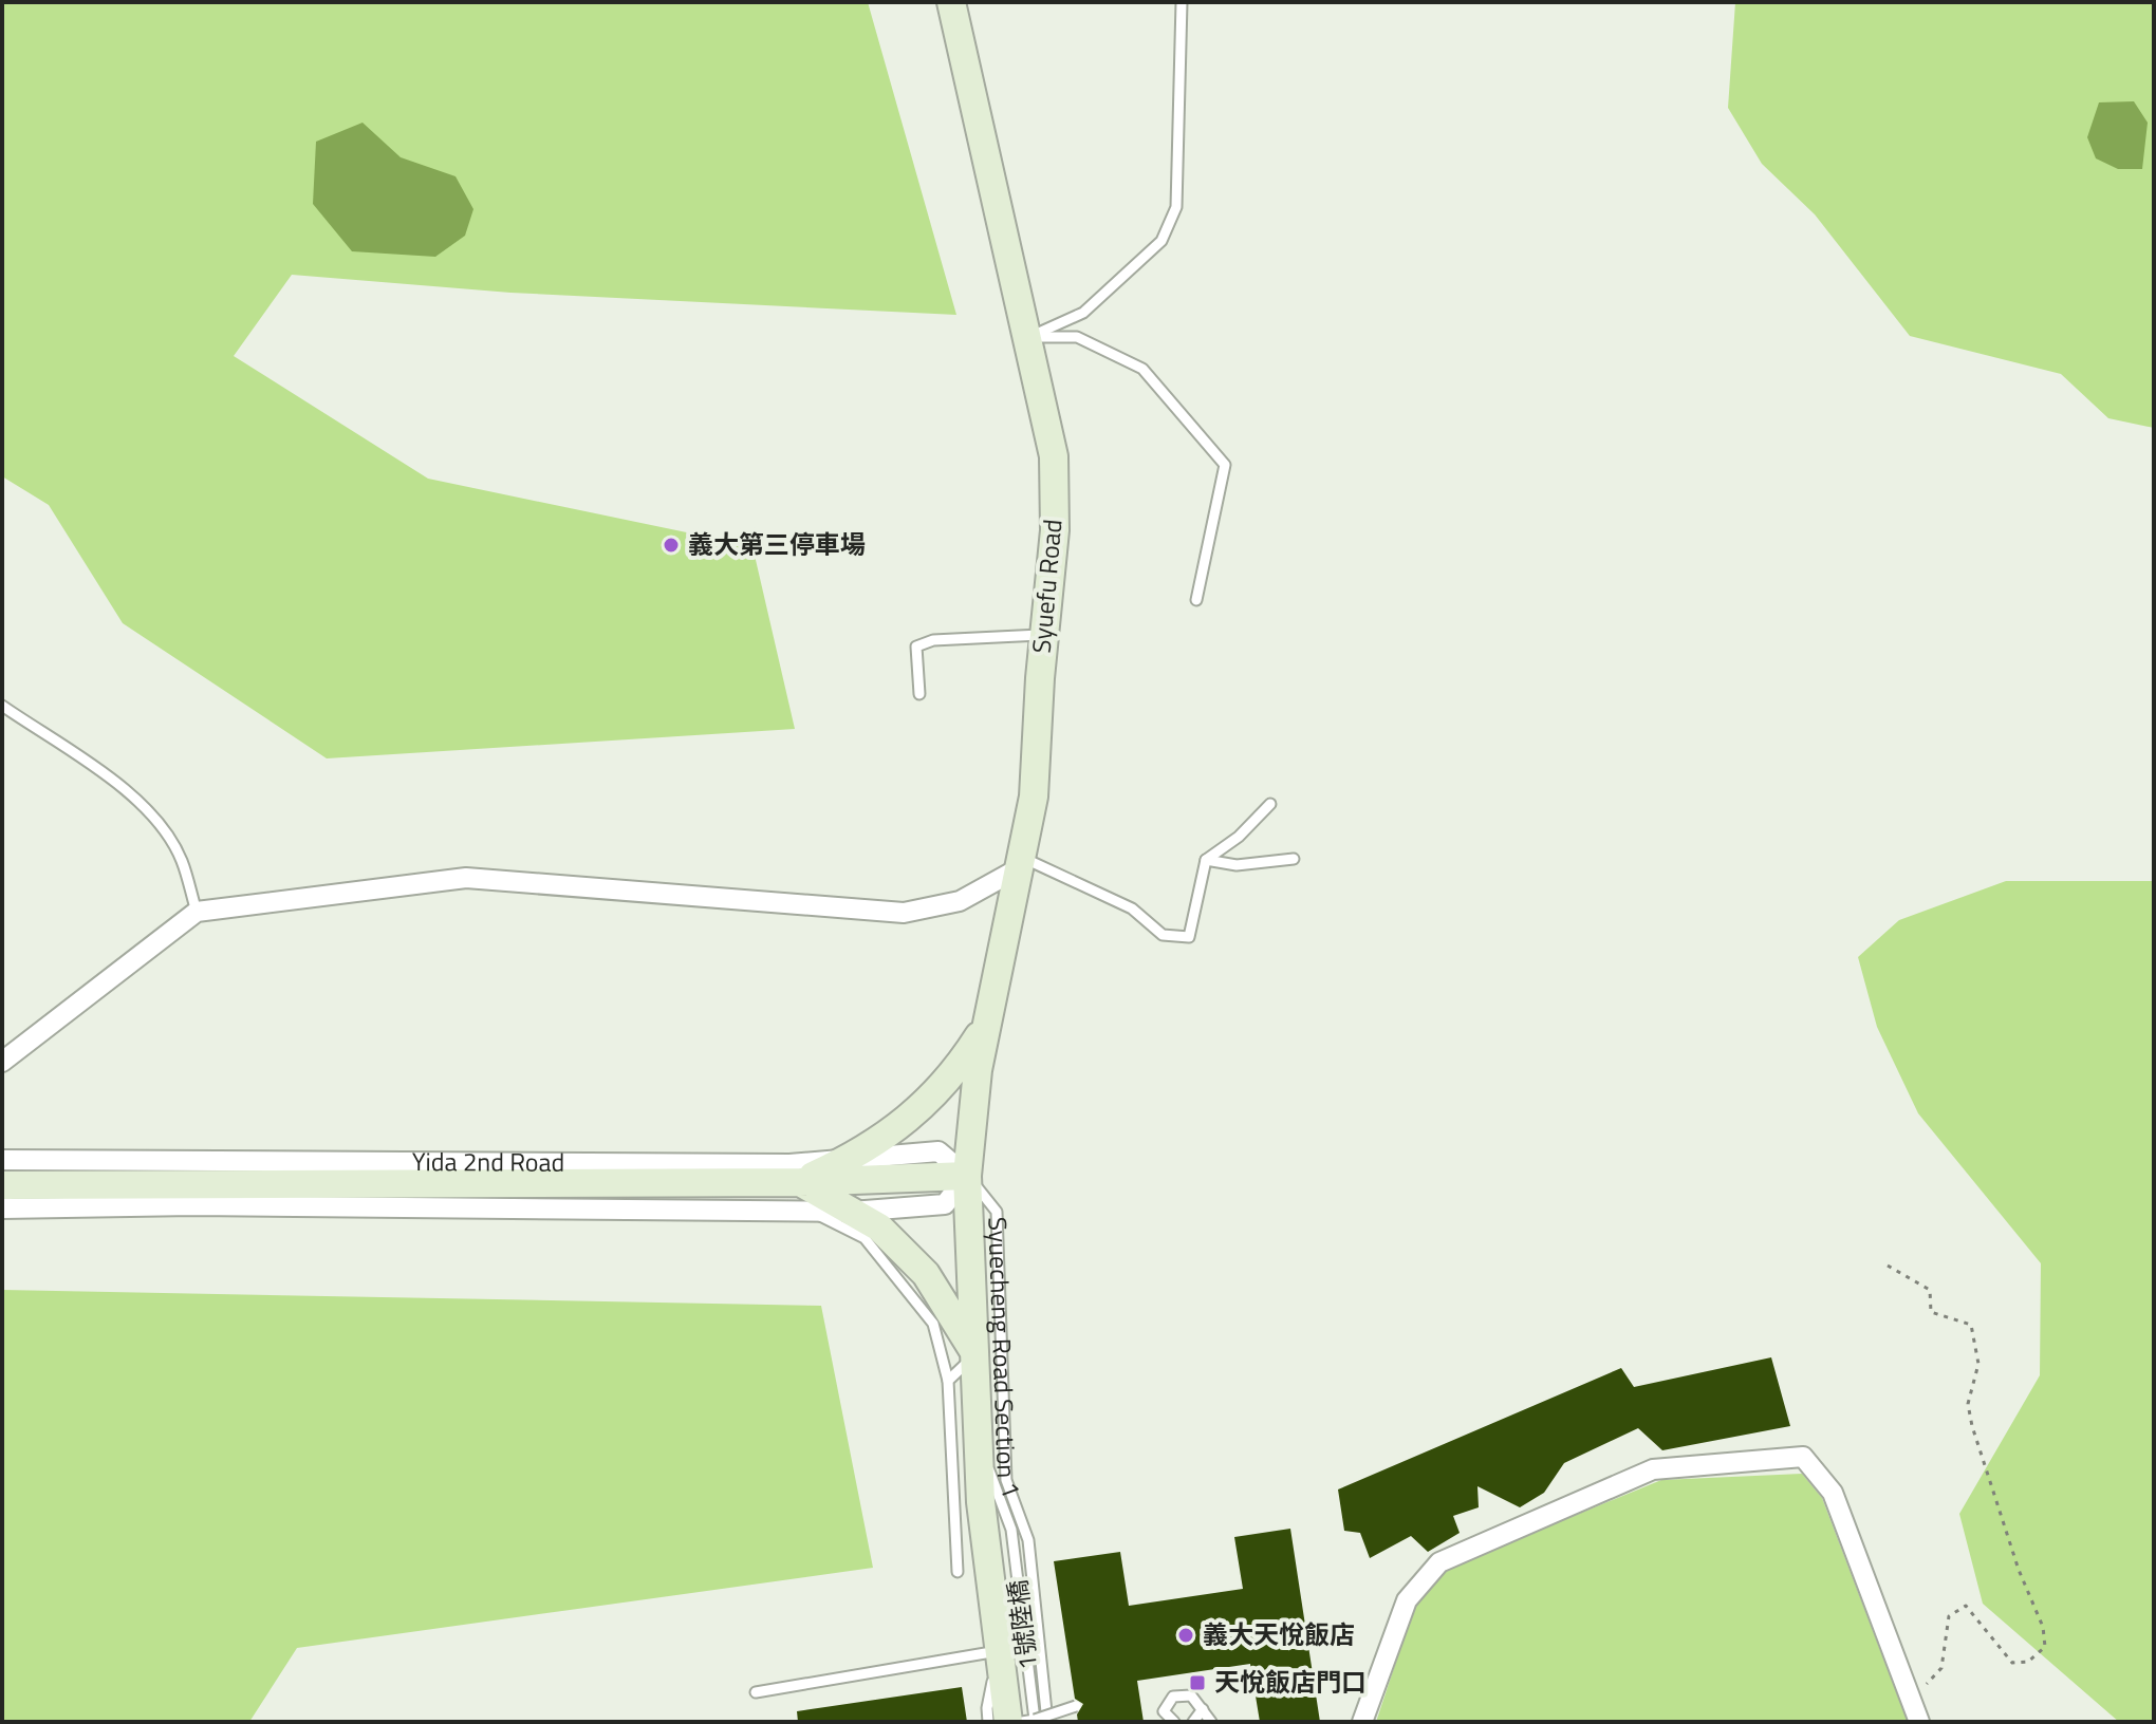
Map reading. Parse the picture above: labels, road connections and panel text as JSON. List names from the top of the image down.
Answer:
{
  "streets": {
    "main road": ["Syuefu Road", "Yida 2nd Road", "Syuecheng Road Section 1"],
    "lane": ["1號陸橋"]
  },
  "crossings": [
    ["Syuefu Road", "Yida 2nd Road"],
    ["Syuefu Road", "Syuecheng Road Section 1"],
    ["Yida 2nd Road", "Syuecheng Road Section 1"],
    ["Syuecheng Road Section 1", "1號陸橋"]
  ],
  "places": {
    "other": ["義大第三停車場", "義大天悅飯店"],
    "transit": ["天悅飯店門口"]
  }
}
